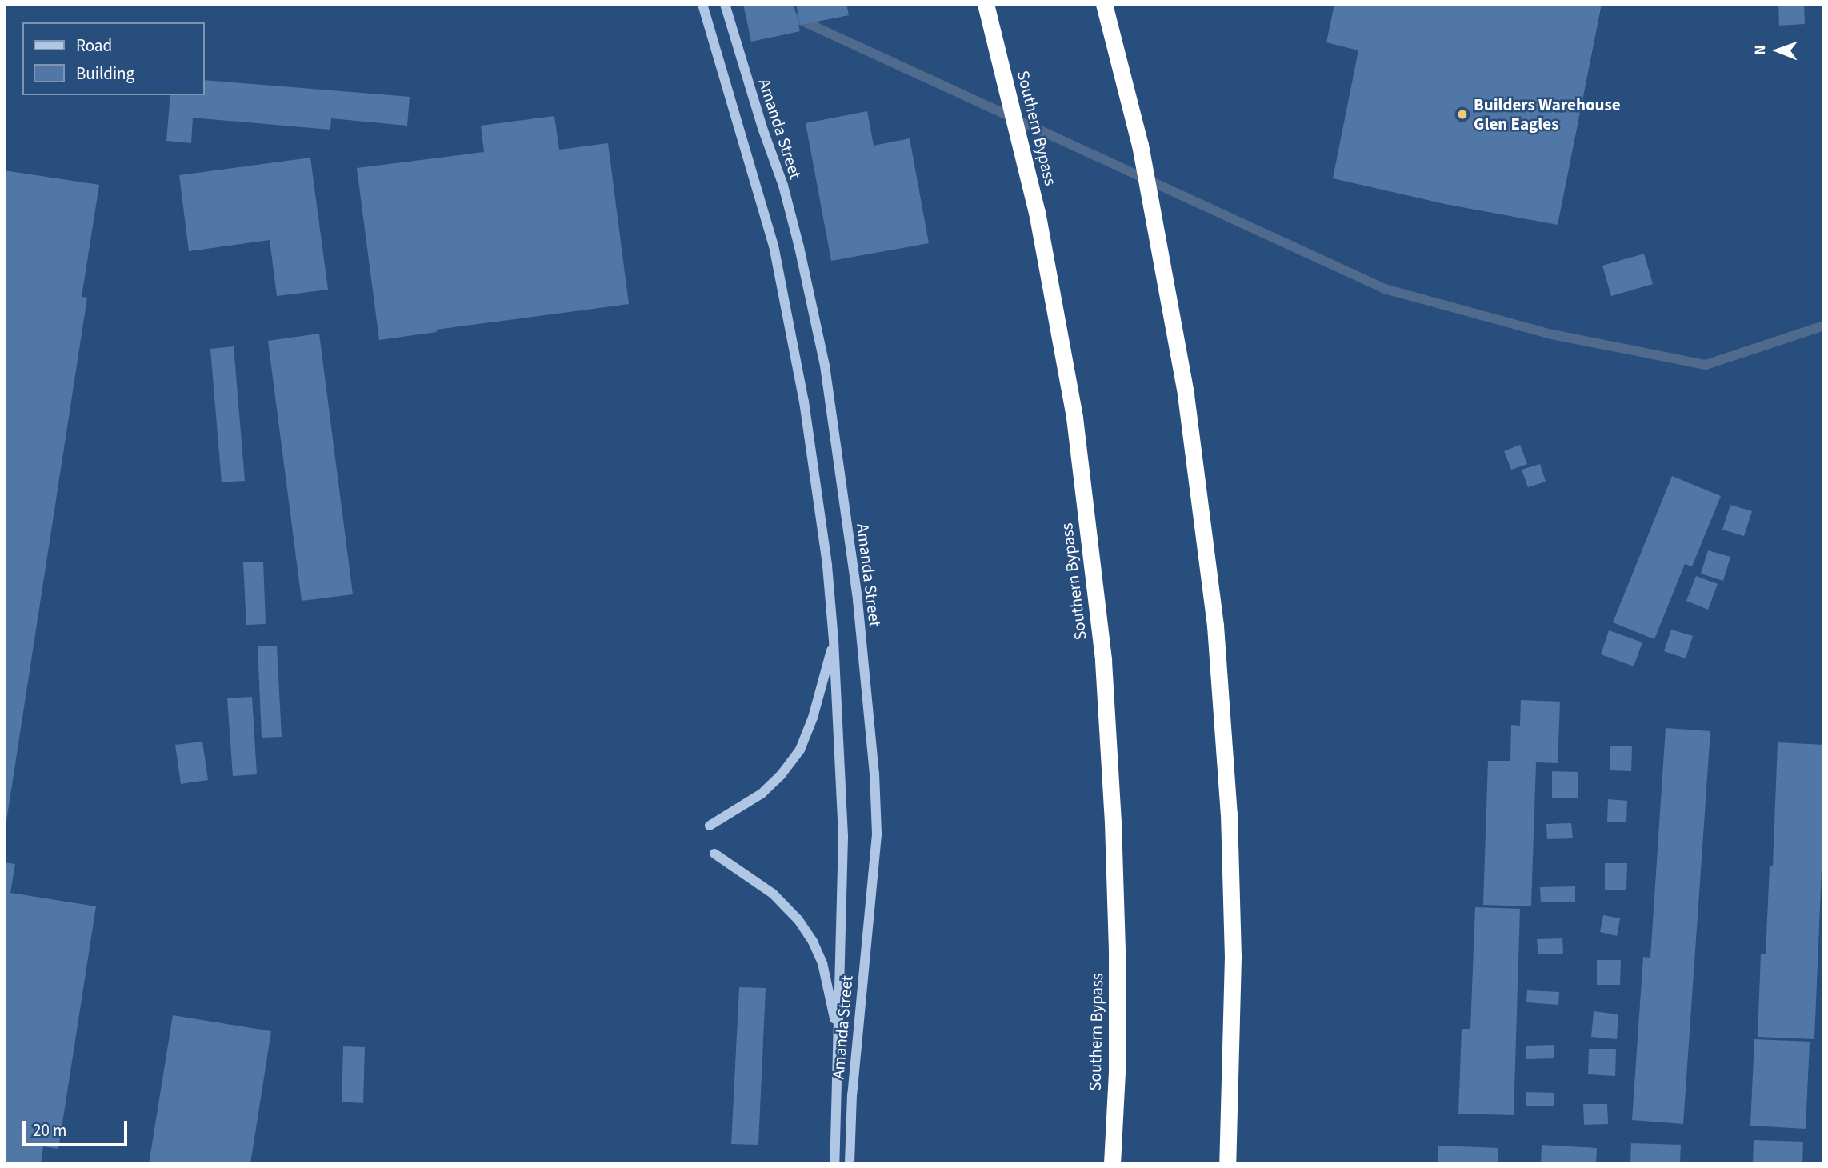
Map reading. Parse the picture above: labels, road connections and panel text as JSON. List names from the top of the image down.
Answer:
{
  "streets": {
    "highway": ["Southern Bypass"],
    "street": ["Amanda Street"]
  },
  "places": ["Builders Warehouse Glen Eagles"],
  "legend": ["Road", "Building"],
  "scale_bar": "20 m",
  "north": "left"
}
